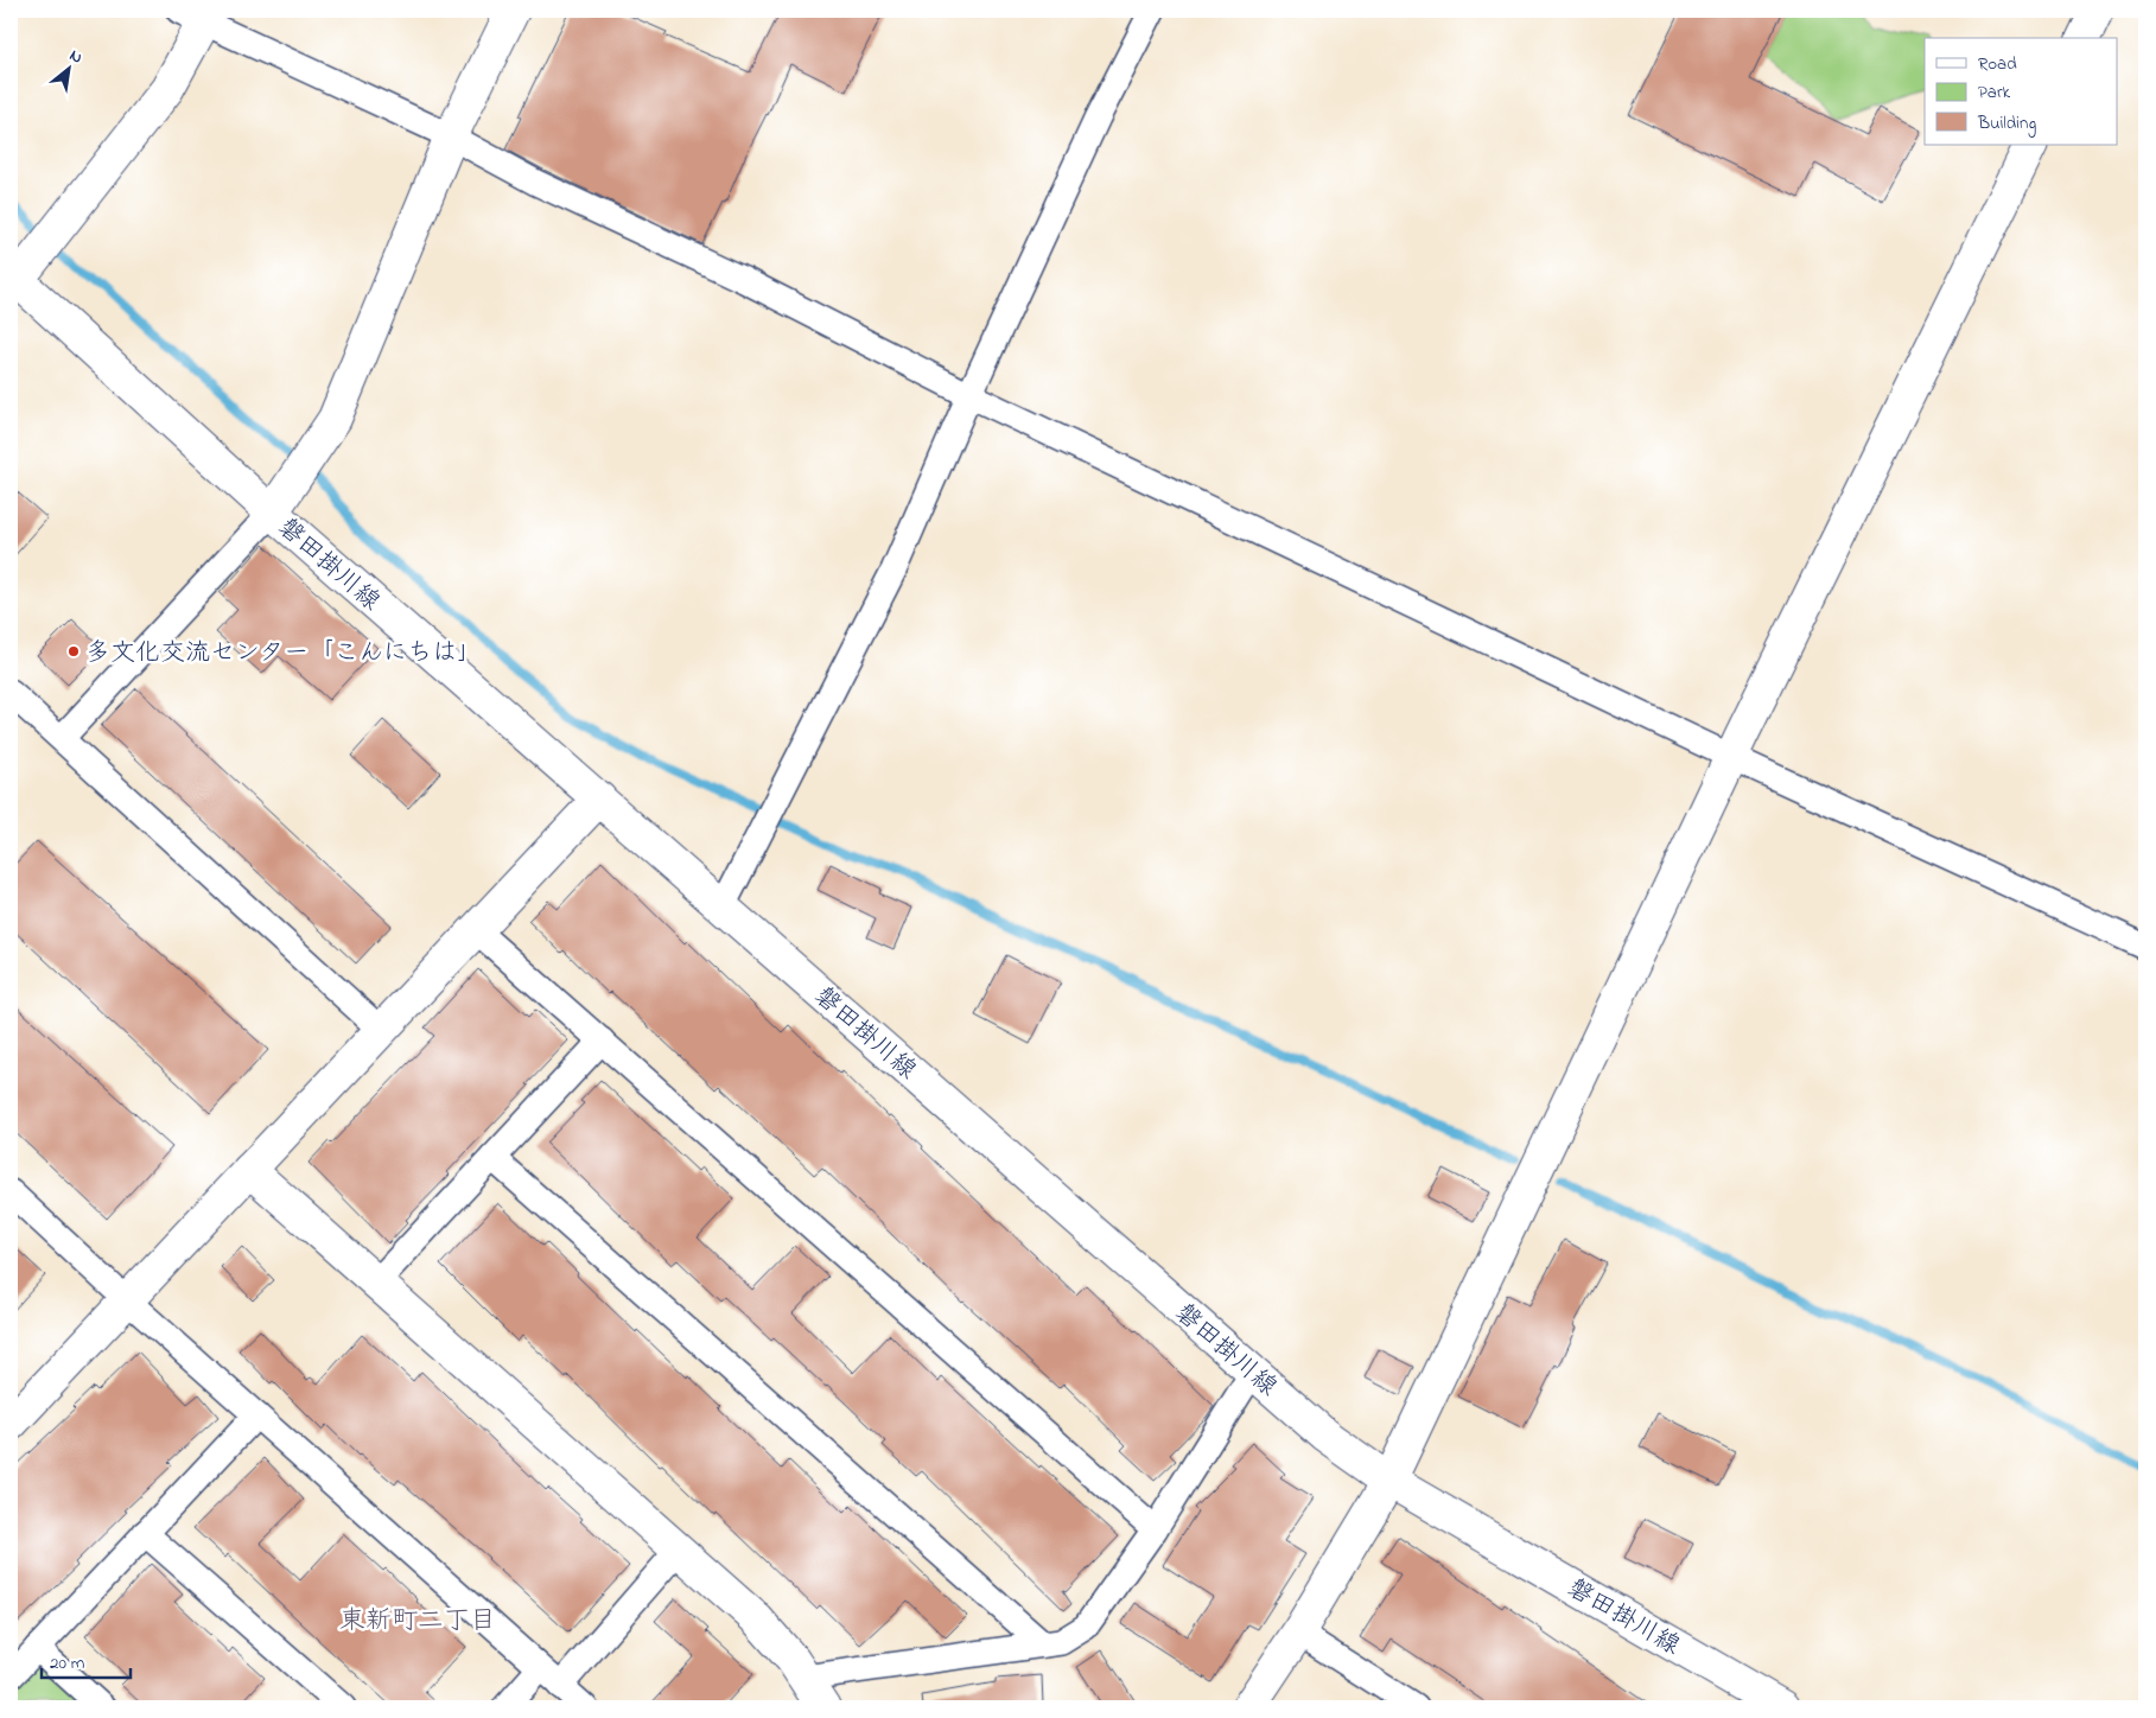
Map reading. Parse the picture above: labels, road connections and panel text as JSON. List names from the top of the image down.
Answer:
{
  "streets": {
    "street": ["磐田掛川線"]
  },
  "districts": ["東新町二丁目"],
  "places": ["多文化交流センター「こんにちは」"],
  "legend": ["Road", "Park", "Building"],
  "scale_bar": "20 m",
  "north": "top right"
}
